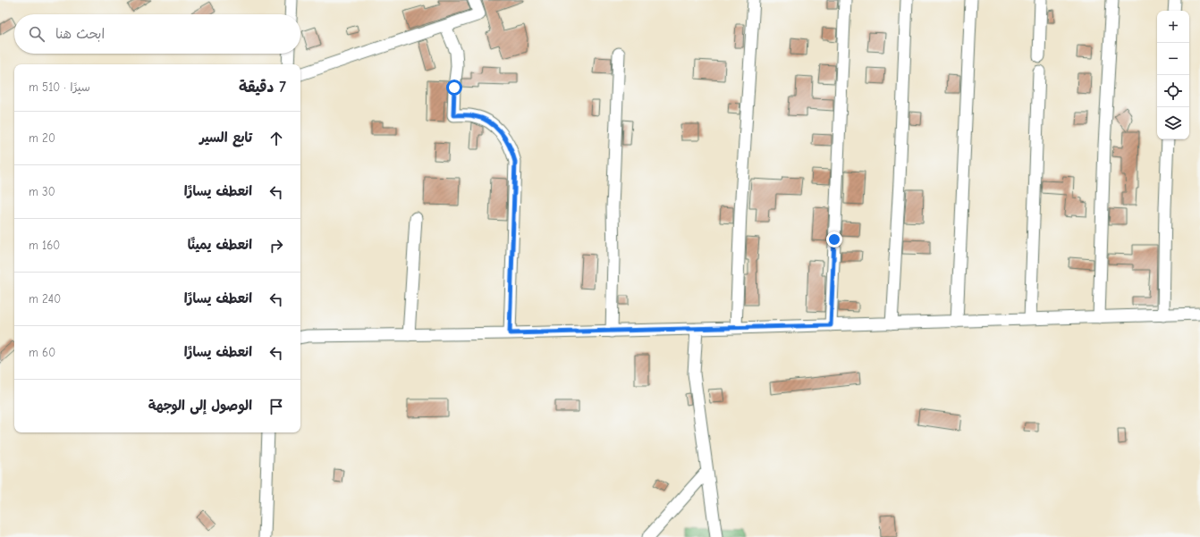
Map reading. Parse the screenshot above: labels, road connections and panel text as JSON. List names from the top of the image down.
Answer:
{
  "page": {
    "map_buttons": ["+", "−"],
    "search": "ابحث هنا",
    "heading": ["7 دقيقة", "سيرًا · 510 m"],
    "list": [
      ["تابع السير", "20 m"],
      ["انعطف يسارًا", "30 m"],
      ["انعطف يمينًا", "160 m"],
      ["انعطف يسارًا", "240 m"],
      ["انعطف يسارًا", "60 m"],
      "الوصول إلى الوجهة"
    ]
  }
}
